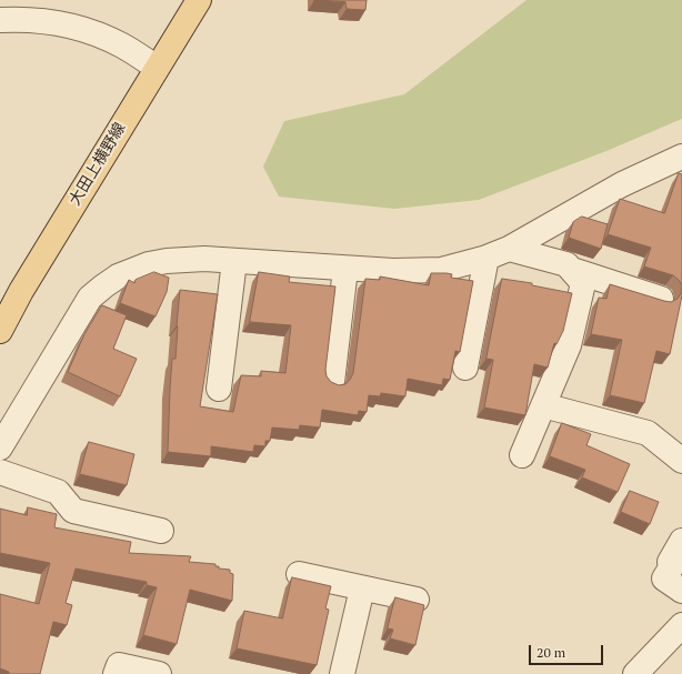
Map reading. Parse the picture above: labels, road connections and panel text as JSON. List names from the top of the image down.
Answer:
{
  "streets": {
    "main road": ["大田上横野線"]
  },
  "scale_bar": "20 m"
}
